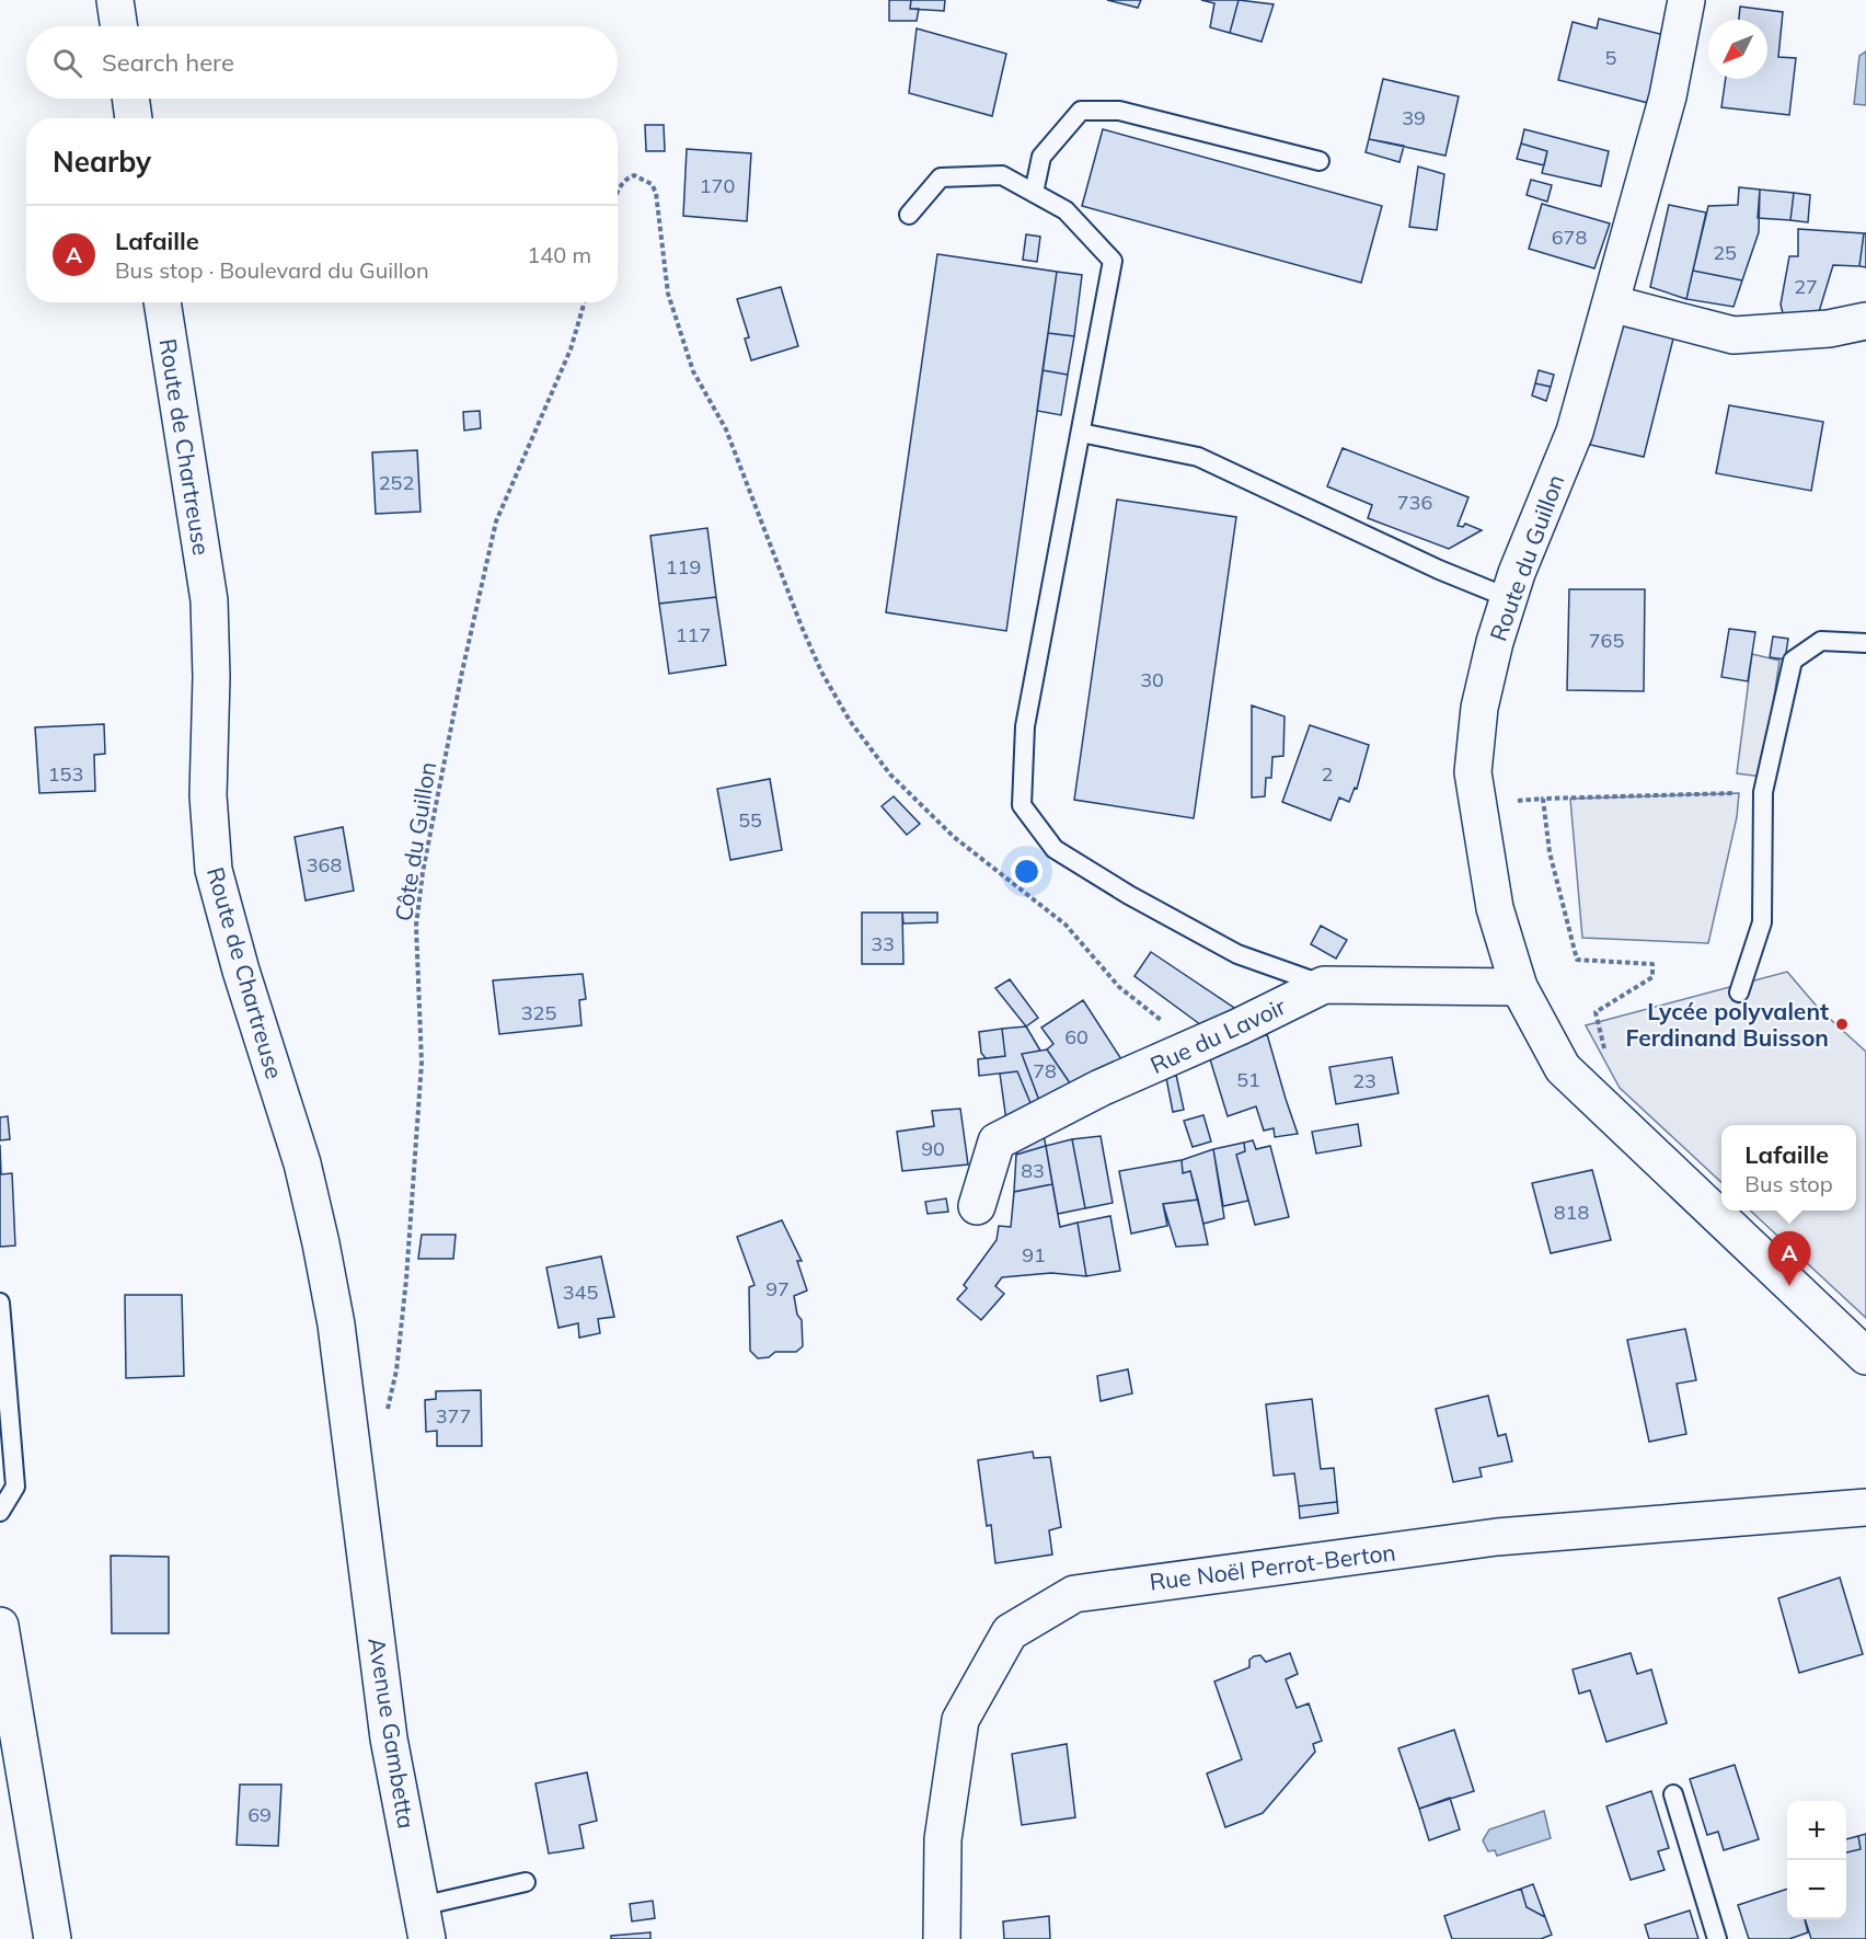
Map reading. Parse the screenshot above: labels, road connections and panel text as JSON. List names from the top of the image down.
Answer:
{
  "streets": {
    "street": [
      "Route de Chartreuse",
      "Route du Guillon",
      "Rue du Lavoir",
      "Rue Noël Perrot-Berton",
      "Avenue Gambetta"
    ],
    "path": ["Côte du Guillon"]
  },
  "crossings": [
    ["Route de Chartreuse", "Côte du Guillon"],
    ["Route de Chartreuse", "Avenue Gambetta"],
    ["Route du Guillon", "Rue du Lavoir"]
  ],
  "places": ["Lycée polyvalent Ferdinand Buisson"],
  "house_numbers": [
    "5",
    "39",
    "170",
    "678",
    "25",
    "27",
    "252",
    "736",
    "119",
    "117",
    "765",
    "30",
    "153",
    "2",
    "55",
    "368",
    "33",
    "325",
    "60",
    "78",
    "51",
    "23",
    "90",
    "83",
    "818",
    "91",
    "97",
    "345",
    "377",
    "69"
  ],
  "north": "bottom left",
  "page": {
    "search": "Search here",
    "heading": "Nearby",
    "list": [
      {
        "mark": "A",
        "name": "Lafaille",
        "note": "Bus stop · Boulevard du Guillon",
        "value": "140 m"
      }
    ],
    "popup": ["Lafaille", "Bus stop"],
    "pins": "A",
    "map_buttons": ["+", "−"]
  }
}
